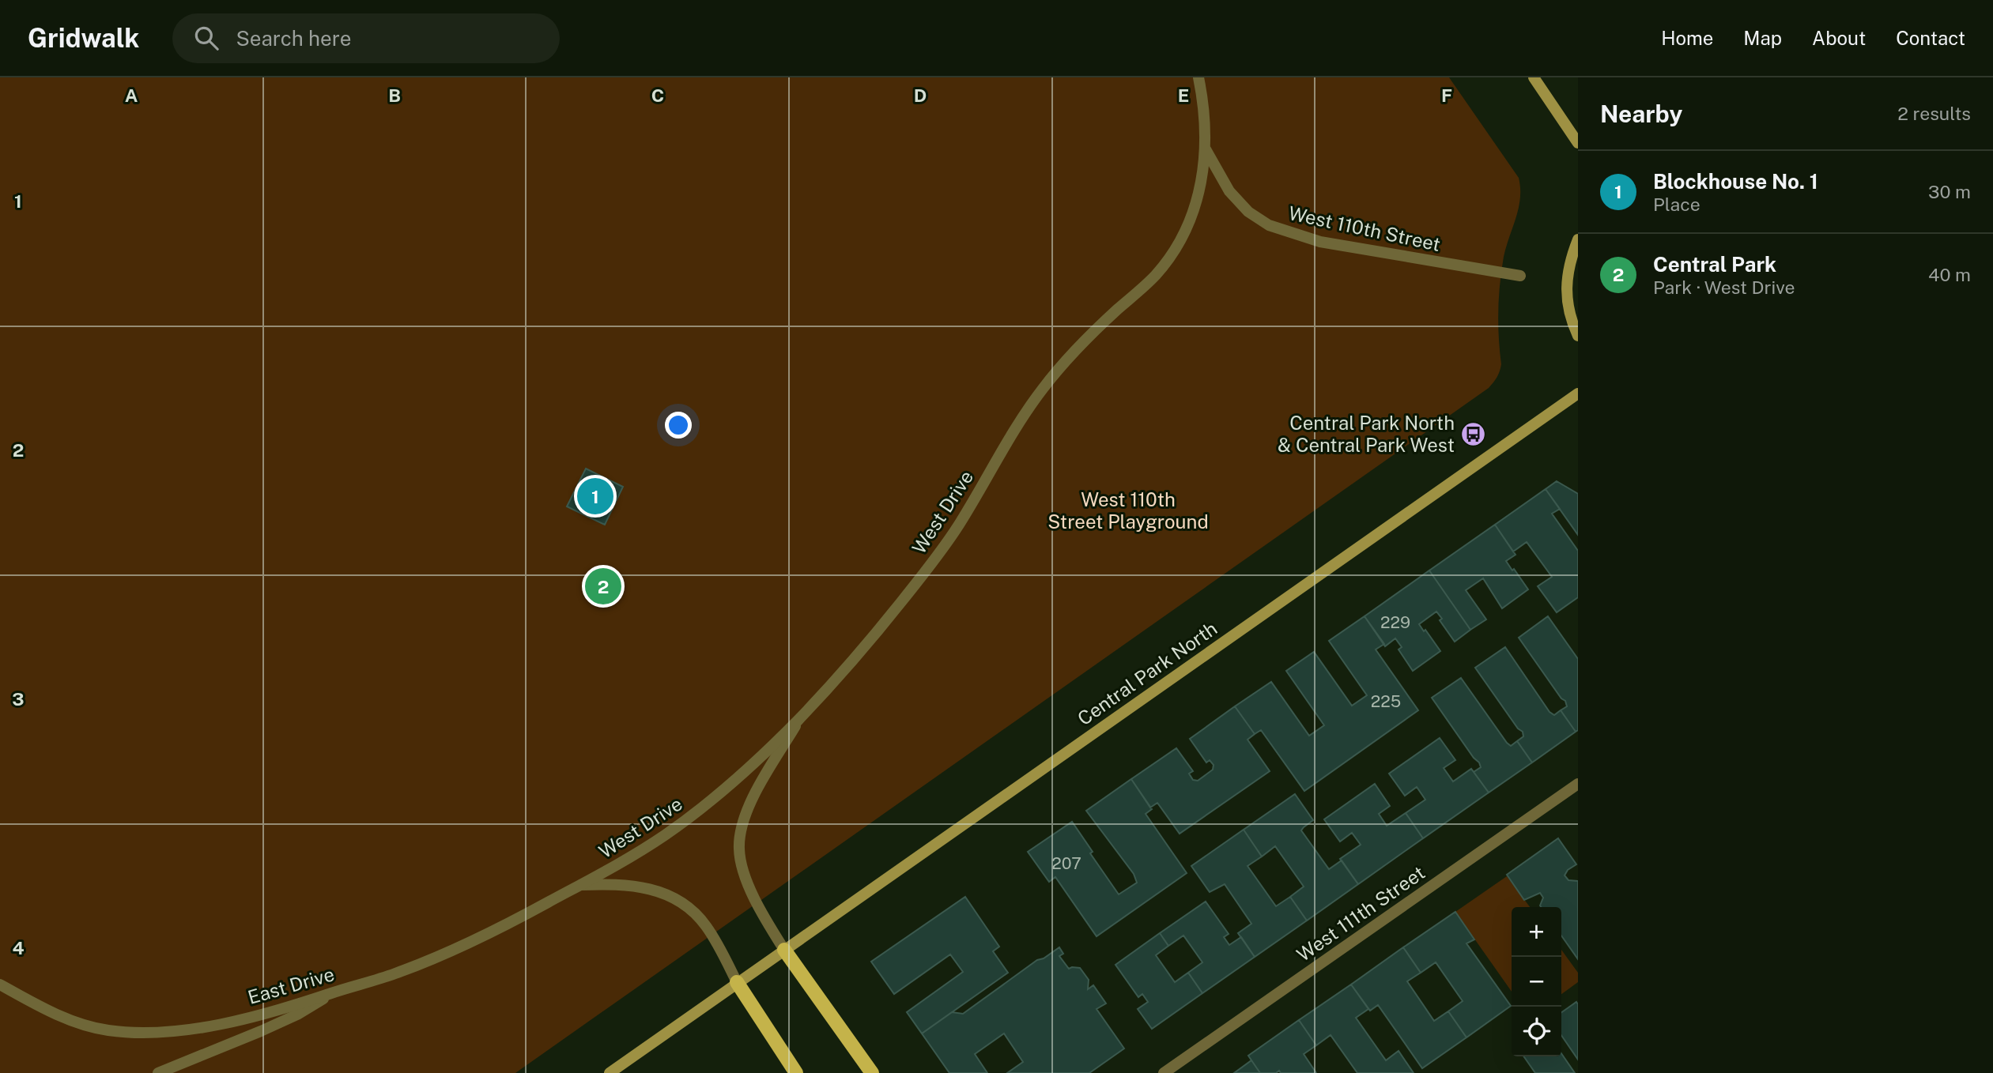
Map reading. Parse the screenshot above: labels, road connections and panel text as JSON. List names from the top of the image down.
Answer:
{
  "streets": {
    "main road": ["Central Park North"],
    "street": [
      "West 110th Street",
      "West Drive",
      "West 111th Street",
      "East Drive"
    ]
  },
  "crossings": [
    ["West 110th Street", "West Drive"],
    ["West Drive", "East Drive"]
  ],
  "parks": ["West 110th Street Playground"],
  "places": {
    "bus stop": ["Central Park North & Central Park West"]
  },
  "house_numbers": ["229", "225", "207"],
  "page": {
    "header": "Gridwalk",
    "search": "Search here",
    "nav": [
      "Home",
      "Map",
      "About",
      "Contact"
    ],
    "heading": ["Nearby", "2 results"],
    "list": [
      {
        "mark": "1",
        "name": "Blockhouse No. 1",
        "note": "Place",
        "value": "30 m"
      },
      {
        "mark": "2",
        "name": "Central Park",
        "note": "Park · West Drive",
        "value": "40 m"
      }
    ],
    "pins": ["1", "2"],
    "map_buttons": ["+", "−"]
  },
  "grid": {
    "columns": [
      "A",
      "B",
      "C",
      "D",
      "E",
      "F"
    ],
    "rows": [
      "1",
      "2",
      "3",
      "4"
    ]
  }
}
